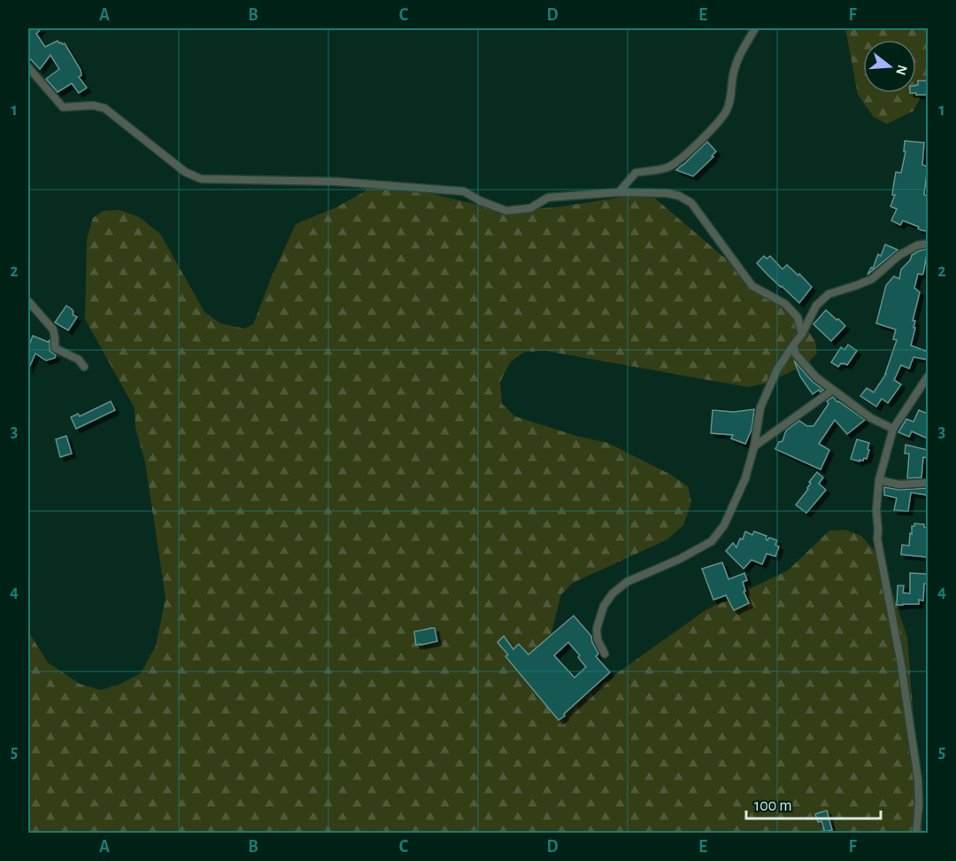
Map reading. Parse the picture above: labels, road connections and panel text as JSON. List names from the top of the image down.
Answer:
{
  "scale_bar": "100 m",
  "north": "right",
  "grid": {
    "columns": [
      "A",
      "B",
      "C",
      "D",
      "E",
      "F"
    ],
    "rows": [
      "1",
      "2",
      "3",
      "4",
      "5"
    ]
  }
}
